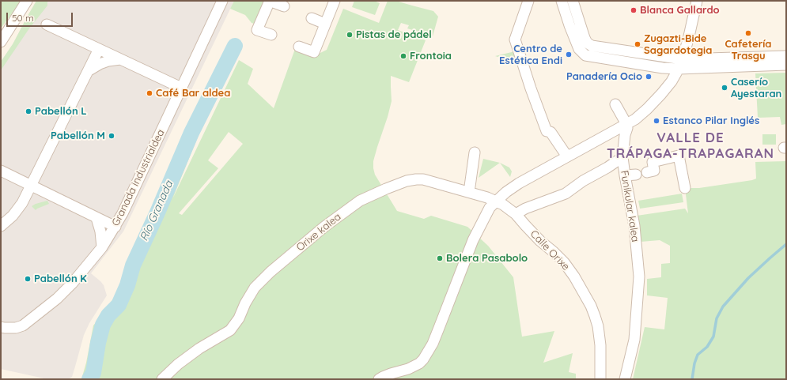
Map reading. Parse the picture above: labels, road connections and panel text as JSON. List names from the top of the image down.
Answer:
{
  "streets": {
    "street": [
      "Granada industrialdea",
      "Funikular kalea",
      "Orixe kalea",
      "Calle Orixe"
    ]
  },
  "crossings": [
    ["Orixe kalea", "Calle Orixe"]
  ],
  "districts": ["VALLE DE TRÁPAGA-TRAPAGARAN"],
  "water": ["Río Granada"],
  "places": [
    "Blanca Gallardo",
    "Cafetería Trasgu",
    "Pistas de pádel",
    "Zugazti-Bide Sagardotegia",
    "Centro de Estética Endi",
    "Frontoia",
    "Panadería Ocio",
    "Caserío Ayestaran",
    "Café Bar aldea",
    "Pabellón L",
    "Estanco Pilar Inglés",
    "Pabellón M",
    "Bolera Pasabolo",
    "Pabellón K"
  ],
  "scale_bar": "50 m"
}
